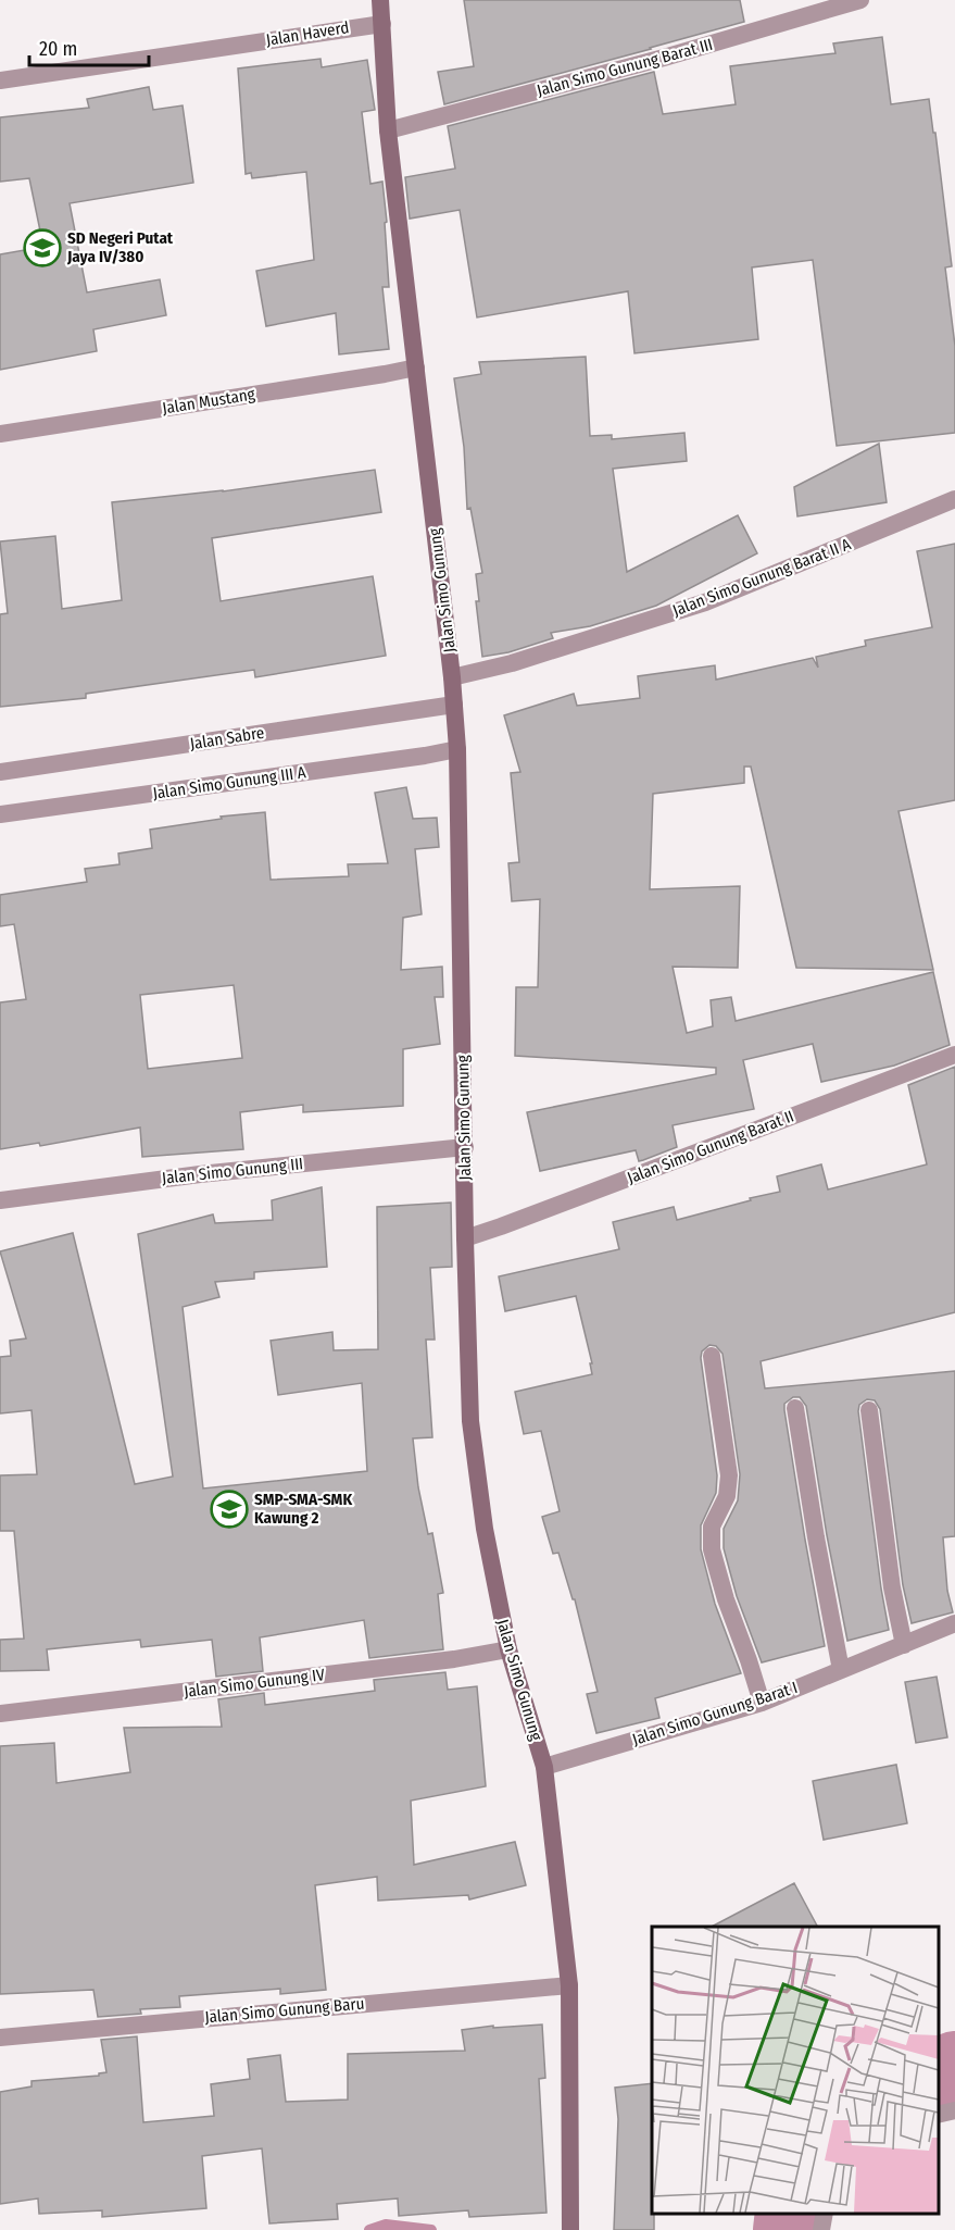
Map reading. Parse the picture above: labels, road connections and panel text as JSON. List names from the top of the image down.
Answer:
{
  "streets": {
    "main road": ["Jalan Simo Gunung"],
    "street": [
      "Jalan Haverd",
      "Jalan Simo Gunung Barat III",
      "Jalan Mustang",
      "Jalan Simo Gunung Barat II A",
      "Jalan Sabre",
      "Jalan Simo Gunung III A",
      "Jalan Simo Gunung Barat II",
      "Jalan Simo Gunung III",
      "Jalan Simo Gunung IV",
      "Jalan Simo Gunung Barat I",
      "Jalan Simo Gunung Baru"
    ]
  },
  "crossings": [
    ["Jalan Haverd", "Jalan Simo Gunung"],
    ["Jalan Simo Gunung Barat III", "Jalan Simo Gunung"],
    ["Jalan Mustang", "Jalan Simo Gunung"],
    ["Jalan Simo Gunung Barat II A", "Jalan Simo Gunung"],
    ["Jalan Simo Gunung", "Jalan Sabre"],
    ["Jalan Simo Gunung", "Jalan Simo Gunung III A"],
    ["Jalan Simo Gunung", "Jalan Simo Gunung Barat II"],
    ["Jalan Simo Gunung", "Jalan Simo Gunung III"],
    ["Jalan Simo Gunung", "Jalan Simo Gunung IV"],
    ["Jalan Simo Gunung", "Jalan Simo Gunung Barat I"],
    ["Jalan Simo Gunung", "Jalan Simo Gunung Baru"]
  ],
  "places": {
    "school or university": ["SD Negeri Putat Jaya IV/380", "SMP-SMA-SMK Kawung 2"]
  },
  "scale_bar": "20 m"
}
